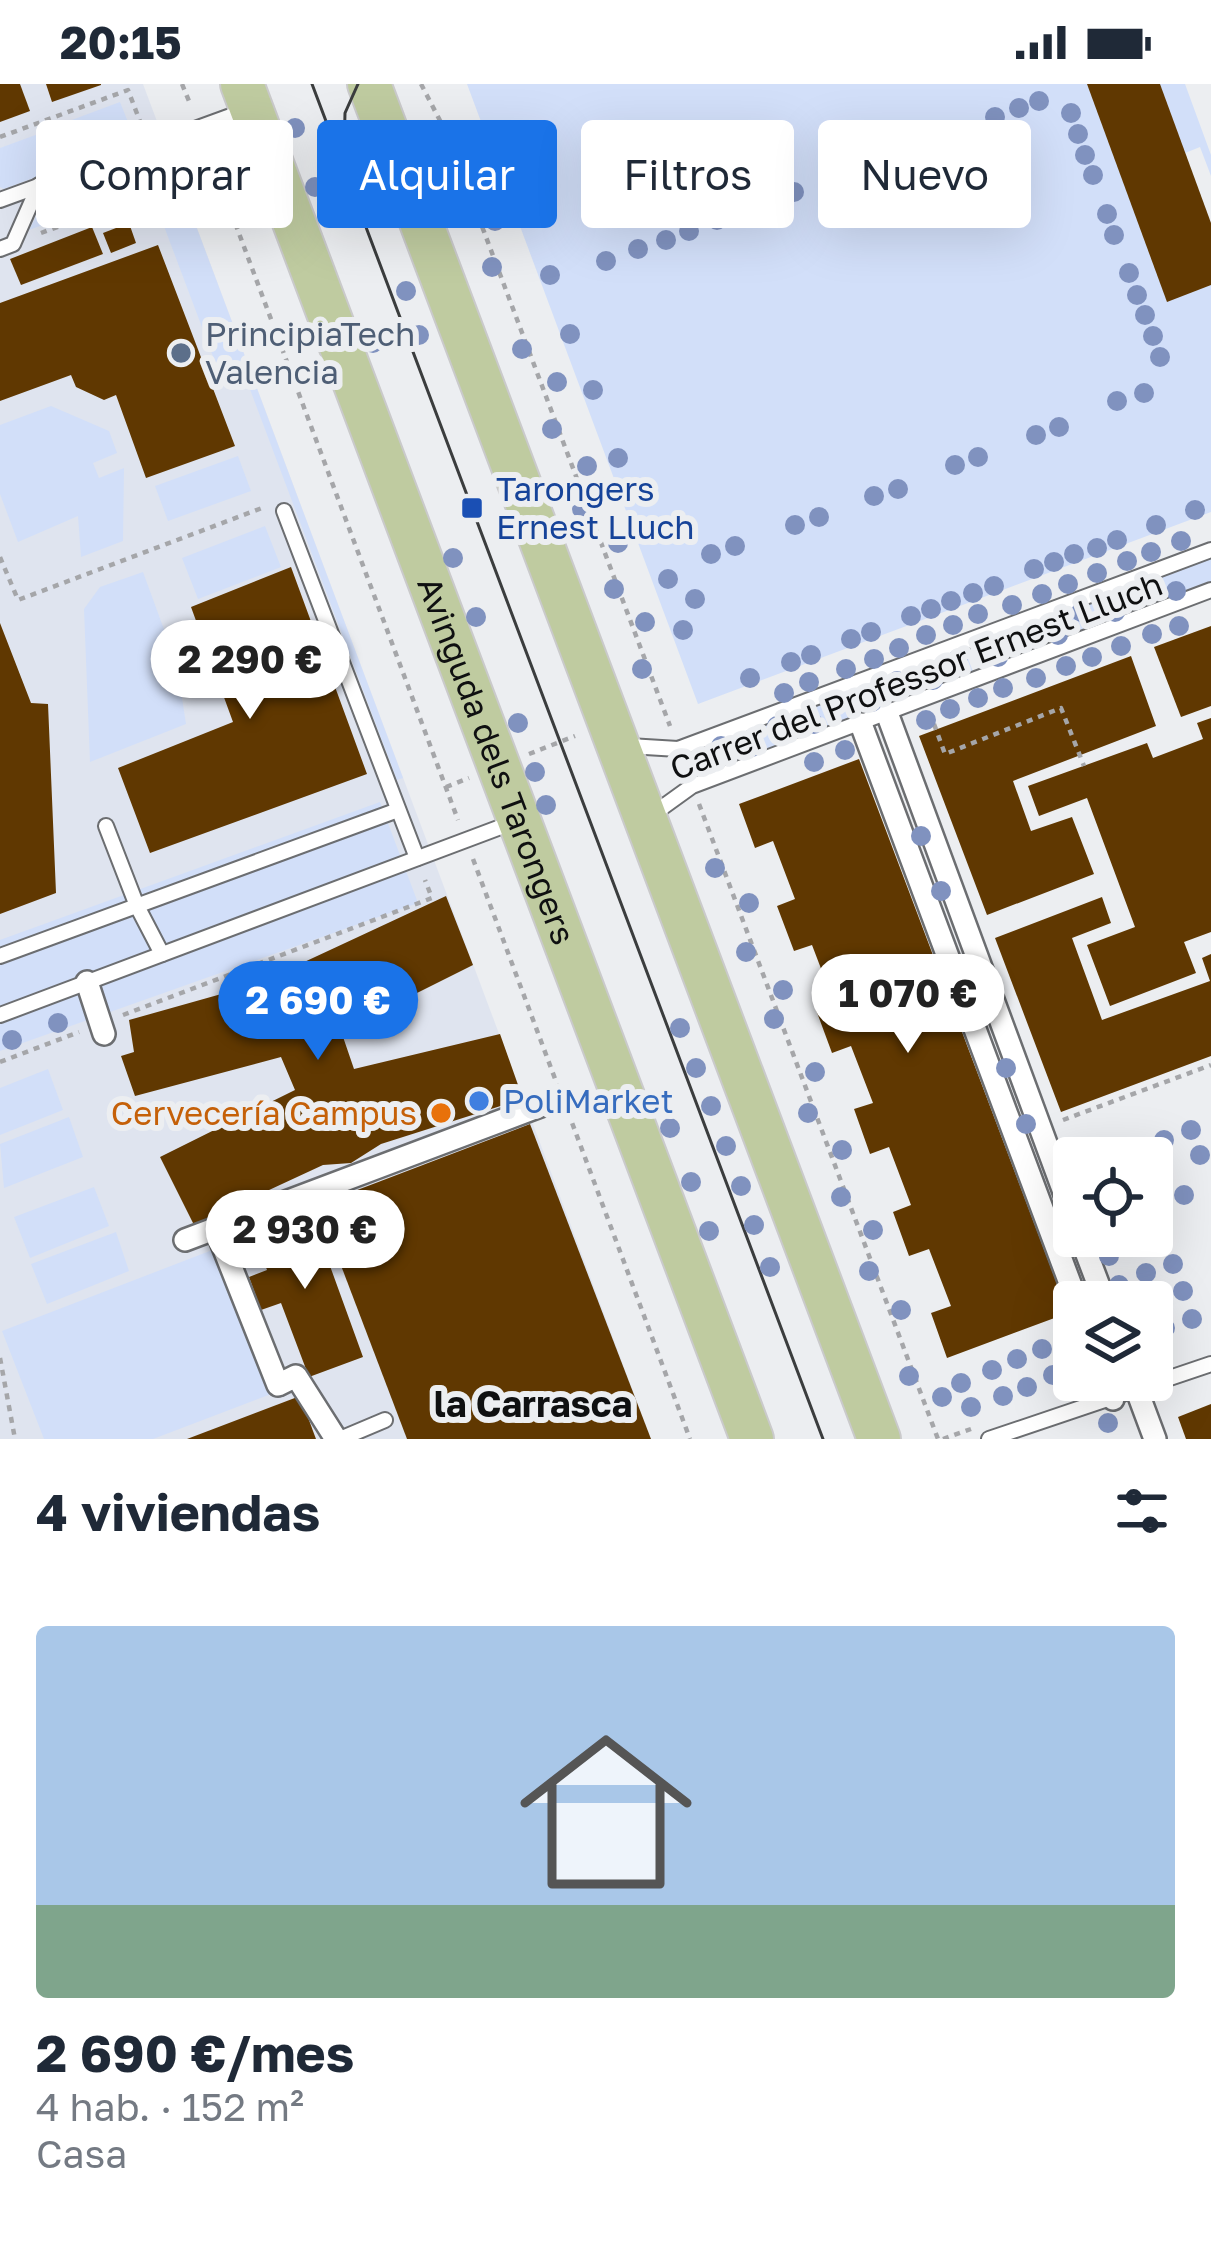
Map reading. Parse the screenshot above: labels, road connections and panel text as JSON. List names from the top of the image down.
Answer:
{
  "streets": {
    "main road": ["Avinguda dels Tarongers"],
    "lane": ["Carrer del Professor Ernest Lluch"]
  },
  "districts": ["la Carrasca"],
  "places": {
    "other": ["PrincipiaTech Valencia", "PoliMarket", "Cervecería Campus"],
    "transit": ["Tarongers Ernest Lluch"]
  },
  "page": {
    "status": "20:15",
    "chip": [
      "Comprar",
      "Alquilar",
      "Filtros",
      "Nuevo"
    ],
    "price": [
      "2 290 €",
      "1 070 €",
      "2 690 €",
      "2 930 €"
    ],
    "heading": "4 viviendas",
    "list": [
      {
        "name": "2 690 €/mes",
        "note": "4 hab. · 152 m² · Casa"
      }
    ]
  }
}
